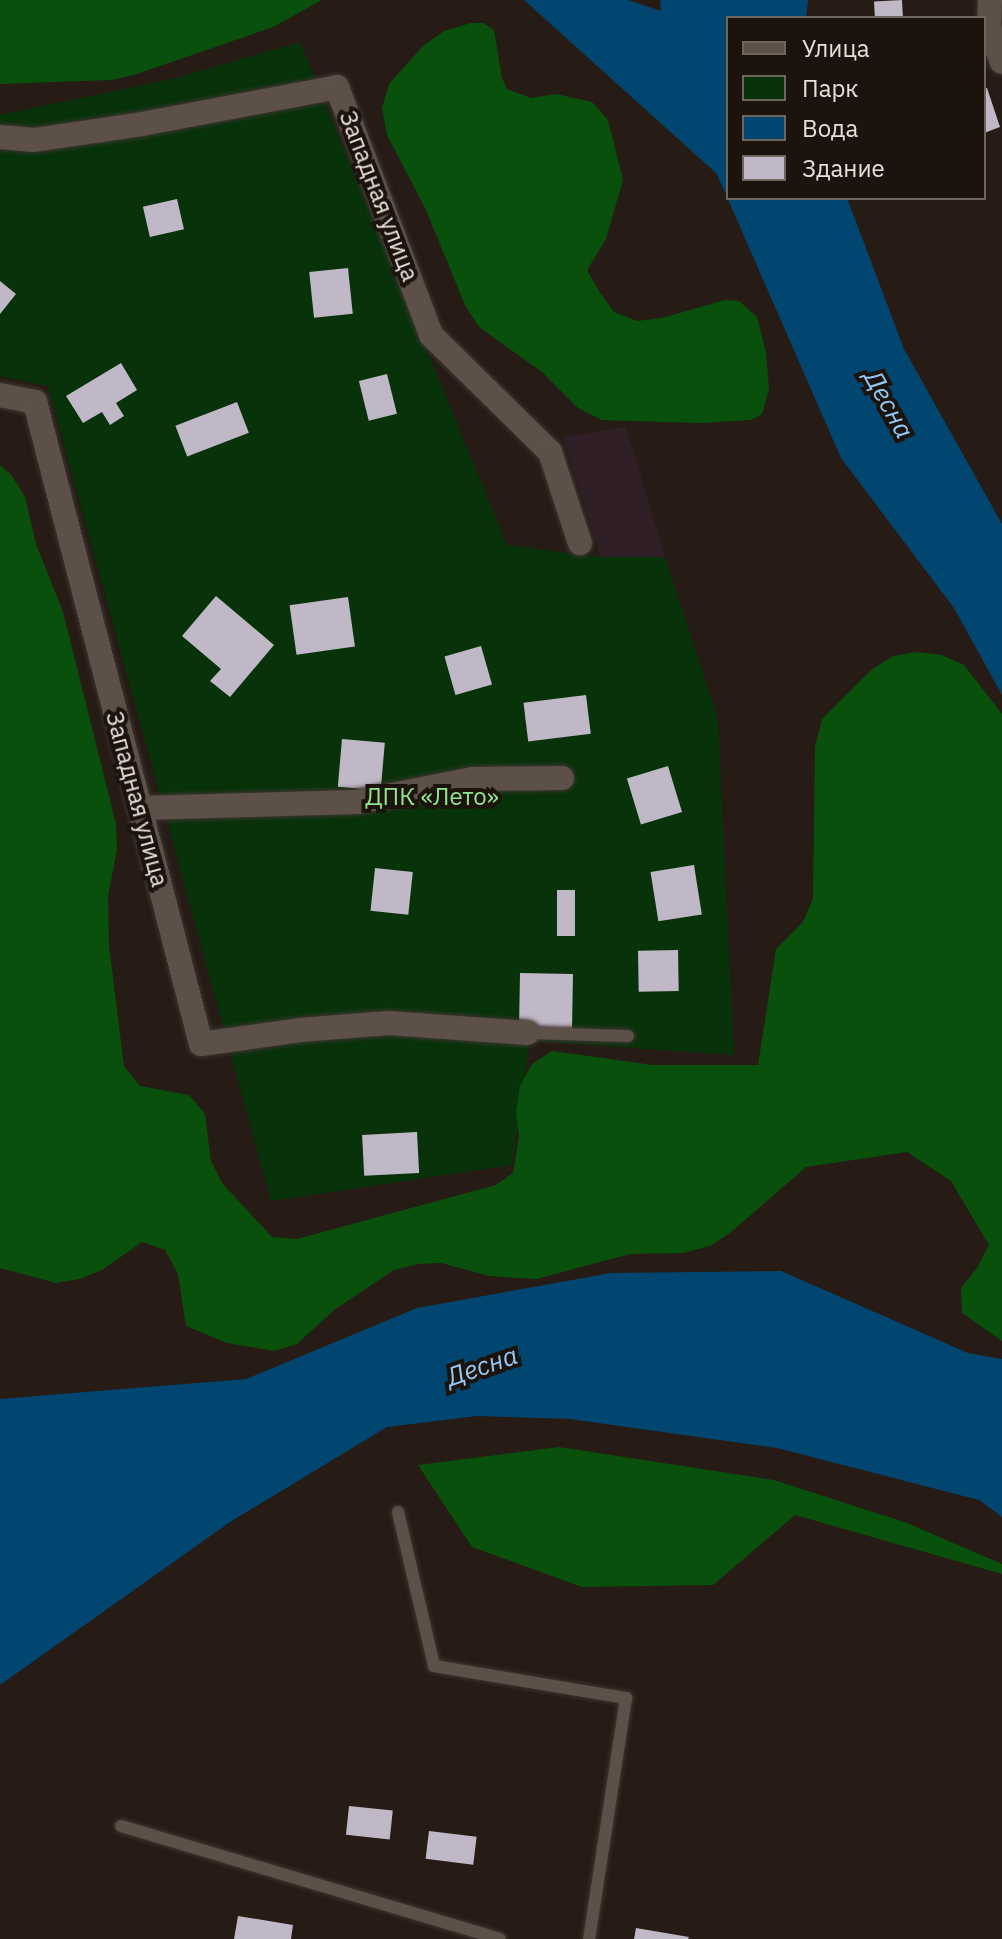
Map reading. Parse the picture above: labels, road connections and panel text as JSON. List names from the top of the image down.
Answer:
{
  "streets": {
    "street": ["Западная улица"]
  },
  "water": ["Десна"],
  "parks": ["ДПК «Лето»"],
  "legend": [
    "Улица",
    "Парк",
    "Вода",
    "Здание"
  ]
}
